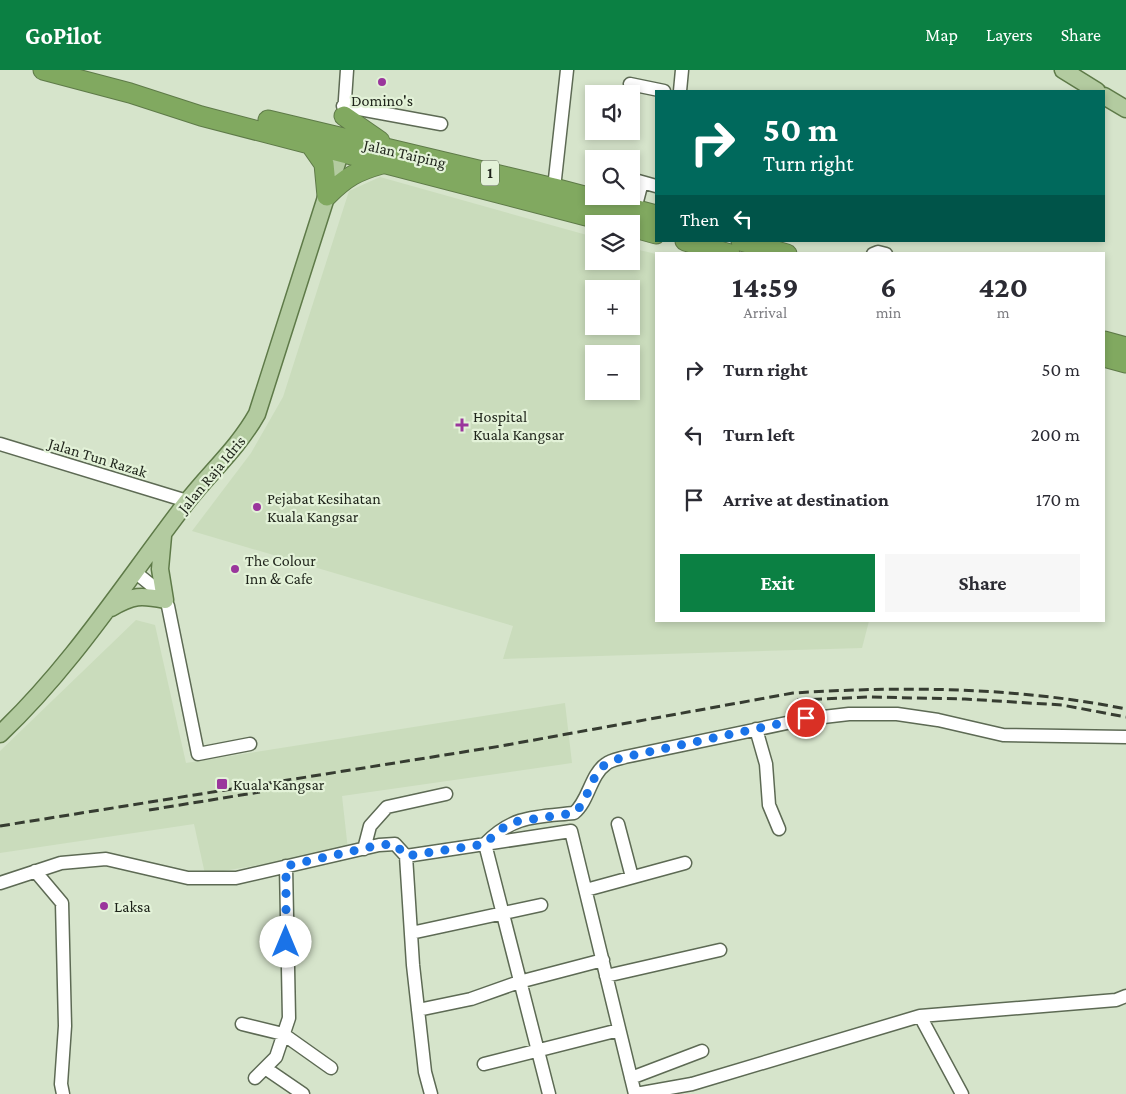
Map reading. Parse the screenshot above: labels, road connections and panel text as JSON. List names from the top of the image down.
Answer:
{
  "streets": {
    "highway": ["Jalan Taiping", "1"],
    "main road": ["Jalan Raja Idris"],
    "street": ["Jalan Tun Razak"]
  },
  "crossings": [
    ["Jalan Taiping", "Jalan Raja Idris"],
    ["Jalan Tun Razak", "Jalan Raja Idris"]
  ],
  "places": {
    "other": [
      "Domino's",
      "Pejabat Kesihatan Kuala Kangsar",
      "The Colour Inn & Cafe",
      "Laksa"
    ],
    "health": ["Hospital Kuala Kangsar"],
    "transit": ["Kuala Kangsar"]
  },
  "page": {
    "header": "GoPilot",
    "nav": ["Map", "Layers", "Share"],
    "map_buttons": ["+", "−"],
    "turn": ["50 m", "Turn right"],
    "then": "Then",
    "eta": [
      "14:59",
      "Arrival",
      "6",
      "min",
      "420",
      "m"
    ],
    "list": [
      {
        "name": "Turn right",
        "value": "50 m"
      },
      {
        "name": "Turn left",
        "value": "200 m"
      },
      {
        "name": "Arrive at destination",
        "value": "170 m"
      }
    ],
    "buttons": ["Exit", "Share"]
  }
}
